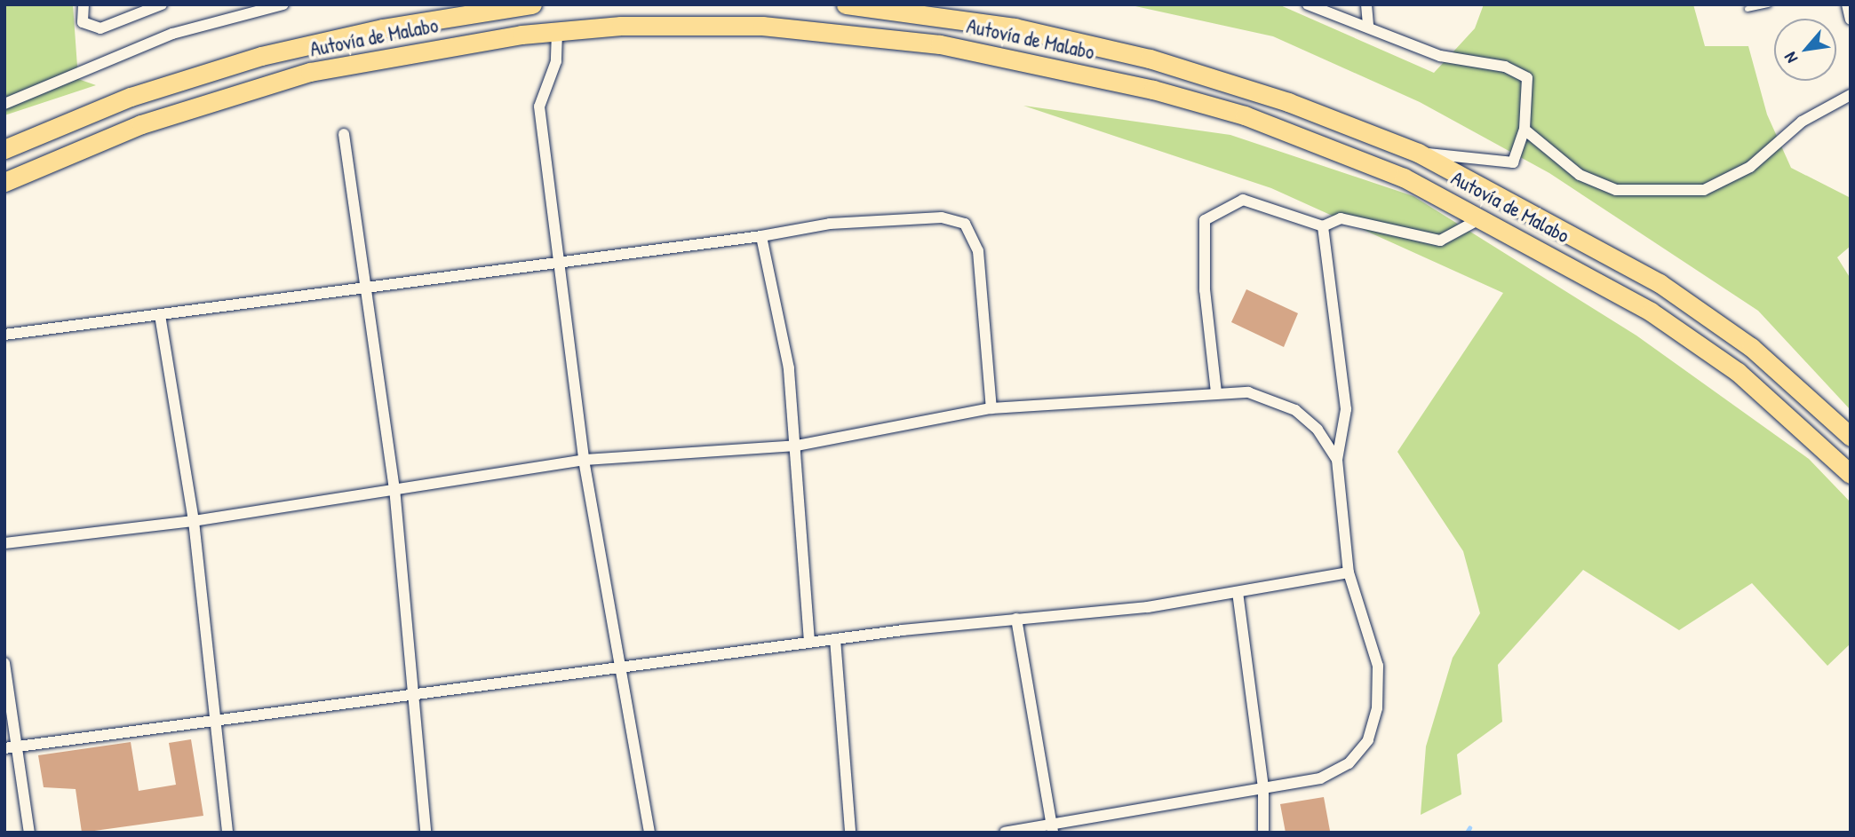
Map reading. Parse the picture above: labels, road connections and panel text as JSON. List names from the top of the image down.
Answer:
{
  "streets": {
    "highway": ["Autovía de Malabo"]
  },
  "north": "bottom left"
}
